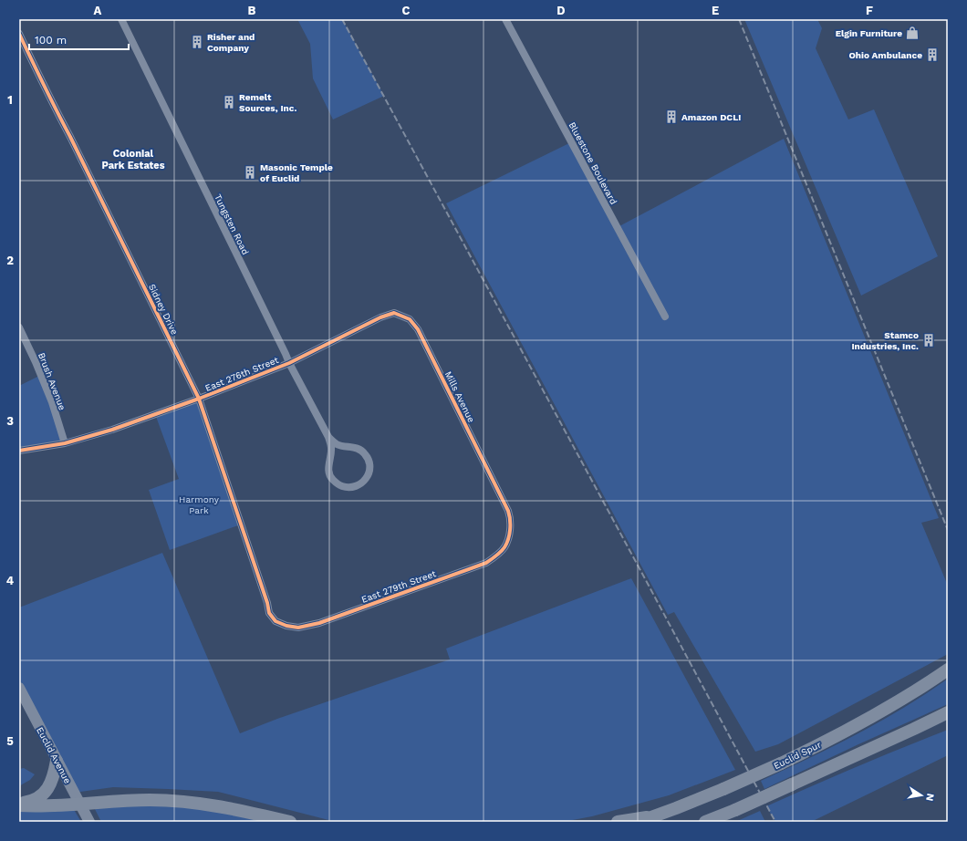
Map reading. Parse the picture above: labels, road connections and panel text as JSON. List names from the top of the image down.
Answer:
{
  "streets": {
    "highway": ["Euclid Spur"],
    "main road": ["Euclid Avenue"],
    "street": [
      "Bluestone Boulevard",
      "Tungsten Road",
      "Sidney Drive",
      "East 276th Street",
      "Brush Avenue",
      "Mills Avenue",
      "East 279th Street"
    ]
  },
  "crossings": [
    ["Tungsten Road", "East 276th Street"],
    ["Sidney Drive", "East 276th Street"],
    ["Sidney Drive", "East 279th Street"],
    ["East 276th Street", "Brush Avenue"],
    ["East 276th Street", "Mills Avenue"],
    ["Mills Avenue", "East 279th Street"]
  ],
  "districts": ["Colonial Park Estates"],
  "parks": ["Harmony Park"],
  "places": {
    "shop": ["Elgin Furniture"],
    "building": [
      "Risher and Company",
      "Ohio Ambulance",
      "Remelt Sources, Inc.",
      "Amazon DCL!",
      "Masonic Temple of Euclid",
      "Stamco Industries, Inc."
    ]
  },
  "scale_bar": "100 m",
  "north": "right",
  "grid": {
    "columns": [
      "A",
      "B",
      "C",
      "D",
      "E",
      "F"
    ],
    "rows": [
      "1",
      "2",
      "3",
      "4",
      "5"
    ]
  }
}
